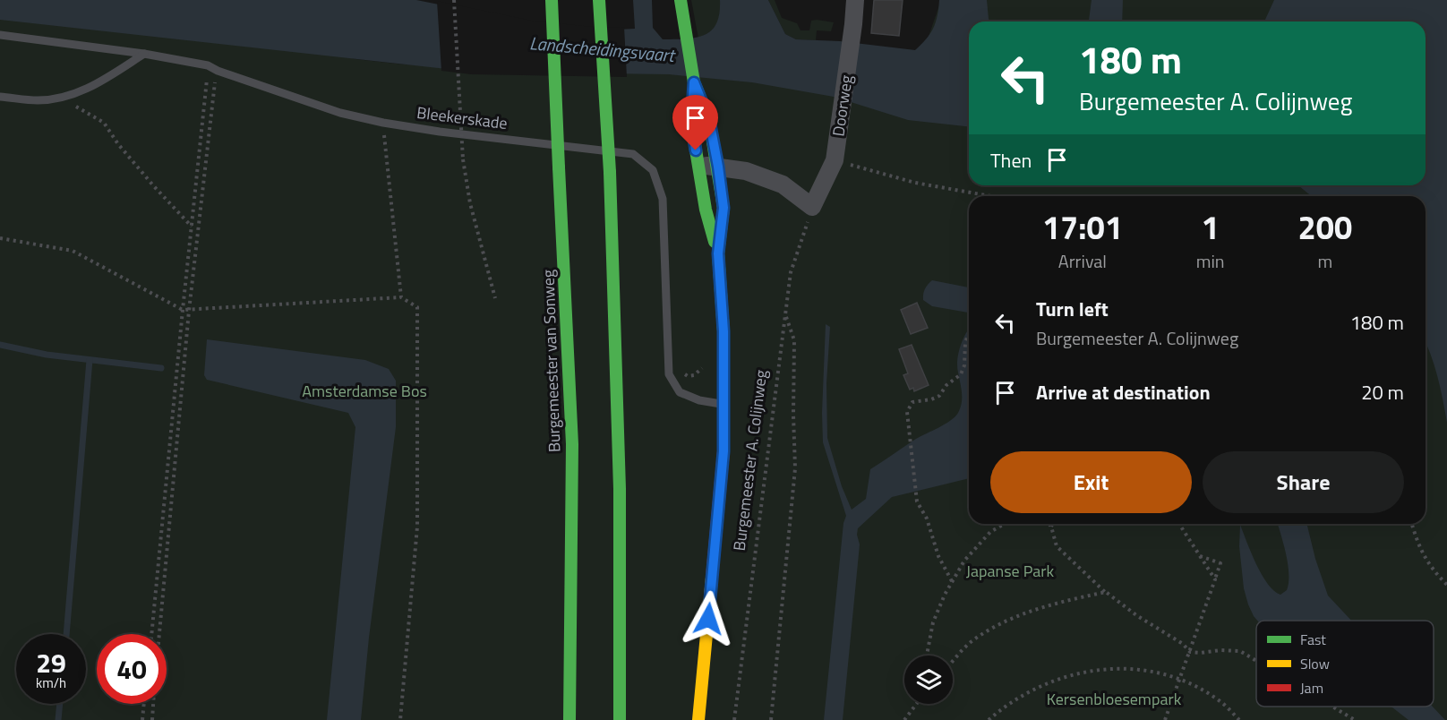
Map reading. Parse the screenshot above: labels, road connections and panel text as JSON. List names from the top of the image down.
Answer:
{
  "streets": {
    "main road": ["Burgemeester van Sonweg", "Burgemeester A. Colijnweg"],
    "street": ["Doorweg"],
    "lane": ["Bleekerskade"]
  },
  "crossings": [
    ["Doorweg", "Burgemeester A. Colijnweg"],
    ["Bleekerskade", "Burgemeester A. Colijnweg"]
  ],
  "water": ["Landscheidingsvaart"],
  "parks": ["Amsterdamse Bos", "Japanse Park", "Kersenbloesempark"],
  "legend": ["Fast", "Slow", "Jam"],
  "page": {
    "turn": ["180 m", "Burgemeester A. Colijnweg"],
    "then": "Then",
    "eta": [
      "17:01",
      "Arrival",
      "1",
      "min",
      "200",
      "m"
    ],
    "list": [
      {
        "name": "Turn left",
        "note": "Burgemeester A. Colijnweg",
        "value": "180 m"
      },
      {
        "name": "Arrive at destination",
        "value": "20 m"
      }
    ],
    "buttons": ["Exit", "Share"],
    "speed": "29 km/h",
    "limit": "40"
  }
}
